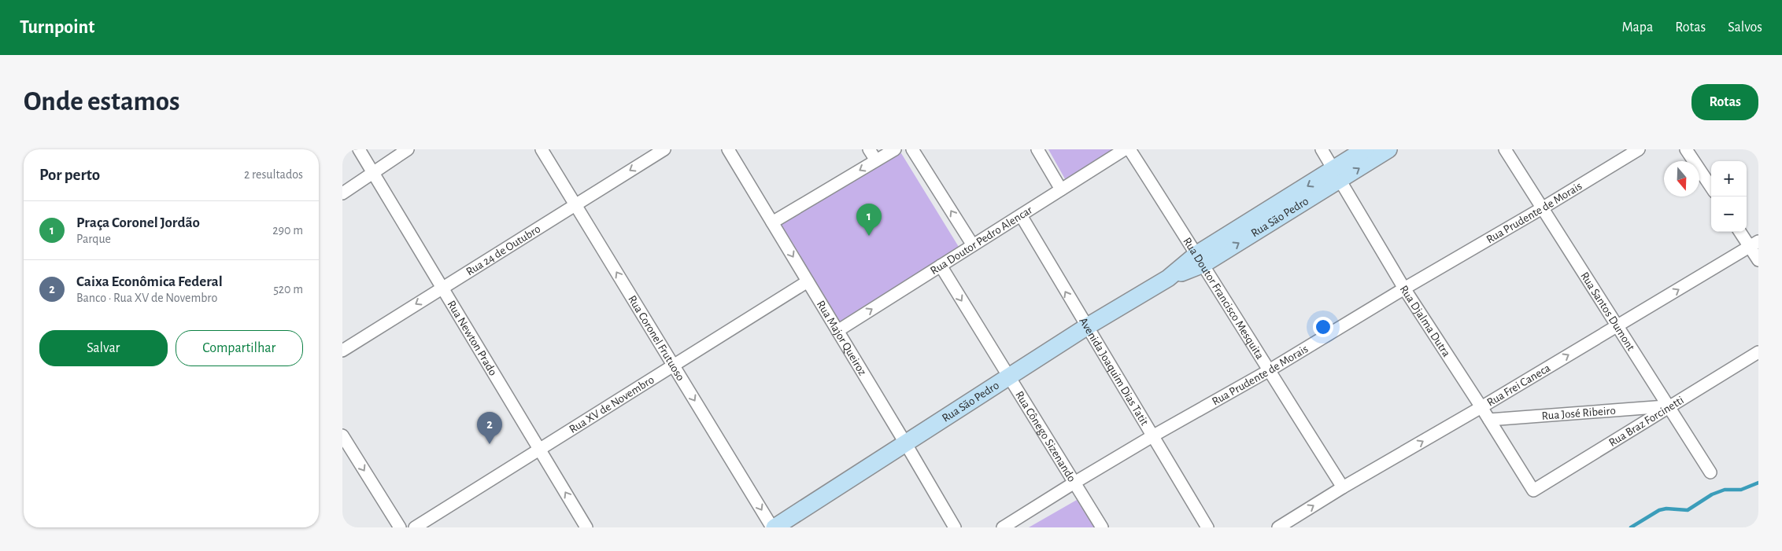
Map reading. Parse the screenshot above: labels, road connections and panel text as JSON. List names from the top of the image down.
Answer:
{
  "streets": {
    "main road": ["Rua São Pedro"],
    "street": [
      "Rua Prudente de Morais",
      "Rua Doutor Pedro Alencar",
      "Rua 24 de Outubro",
      "Rua Doutor Francisco Mesquita",
      "Rua Santos Dumont",
      "Rua Djalma Dutra",
      "Rua Newton Prado",
      "Rua Coronel Frutuoso",
      "Rua Major Queiroz",
      "Avenida Joaquim Dias Tatit",
      "Rua Frei Caneca",
      "Rua XV de Novembro",
      "Rua José Ribeiro",
      "Rua Braz Forcinetti",
      "Rua Cônego Sizenando"
    ]
  },
  "crossings": [
    ["Rua Prudente de Morais", "Rua Doutor Francisco Mesquita"],
    ["Rua Prudente de Morais", "Rua Santos Dumont"],
    ["Rua Prudente de Morais", "Rua Djalma Dutra"],
    ["Rua Prudente de Morais", "Avenida Joaquim Dias Tatit"],
    ["Rua Prudente de Morais", "Rua Cônego Sizenando"],
    ["Rua São Pedro", "Rua Doutor Francisco Mesquita"],
    ["Rua São Pedro", "Rua Djalma Dutra"],
    ["Rua São Pedro", "Rua Coronel Frutuoso"],
    ["Rua São Pedro", "Rua Major Queiroz"],
    ["Rua São Pedro", "Avenida Joaquim Dias Tatit"],
    ["Rua São Pedro", "Rua Cônego Sizenando"],
    ["Rua Doutor Pedro Alencar", "Rua Major Queiroz"],
    ["Rua Doutor Pedro Alencar", "Avenida Joaquim Dias Tatit"],
    ["Rua Doutor Pedro Alencar", "Rua Cônego Sizenando"],
    ["Rua 24 de Outubro", "Rua Newton Prado"],
    ["Rua 24 de Outubro", "Rua Coronel Frutuoso"],
    ["Rua Doutor Francisco Mesquita", "Rua Frei Caneca"],
    ["Rua Santos Dumont", "Rua Frei Caneca"],
    ["Rua Santos Dumont", "Rua José Ribeiro"],
    ["Rua Santos Dumont", "Rua Braz Forcinetti"],
    ["Rua Djalma Dutra", "Rua Frei Caneca"],
    ["Rua Djalma Dutra", "Rua José Ribeiro"],
    ["Rua Djalma Dutra", "Rua Braz Forcinetti"],
    ["Rua Newton Prado", "Rua XV de Novembro"],
    ["Rua Coronel Frutuoso", "Rua XV de Novembro"],
    ["Rua Major Queiroz", "Rua XV de Novembro"],
    ["Rua José Ribeiro", "Rua Braz Forcinetti"]
  ],
  "one_way": [
    "Rua Doutor Pedro Alencar",
    "Rua 24 de Outubro",
    "Avenida Joaquim Dias Tatit",
    "Rua Frei Caneca",
    "Rua Cônego Sizenando"
  ],
  "north": "bottom",
  "page": {
    "header": "Turnpoint",
    "nav": ["Mapa", "Rotas", "Salvos"],
    "buttons": [
      "Rotas",
      ["Salvar", "Compartilhar"]
    ],
    "title": "Onde estamos",
    "heading": ["Por perto", "2 resultados"],
    "map_buttons": ["+", "−"],
    "list": [
      {
        "mark": "1",
        "name": "Praça Coronel Jordão",
        "note": "Parque",
        "value": "290 m"
      },
      {
        "mark": "2",
        "name": "Caixa Econômica Federal",
        "note": "Banco · Rua XV de Novembro",
        "value": "520 m"
      }
    ],
    "pins": ["1", "2"]
  }
}
